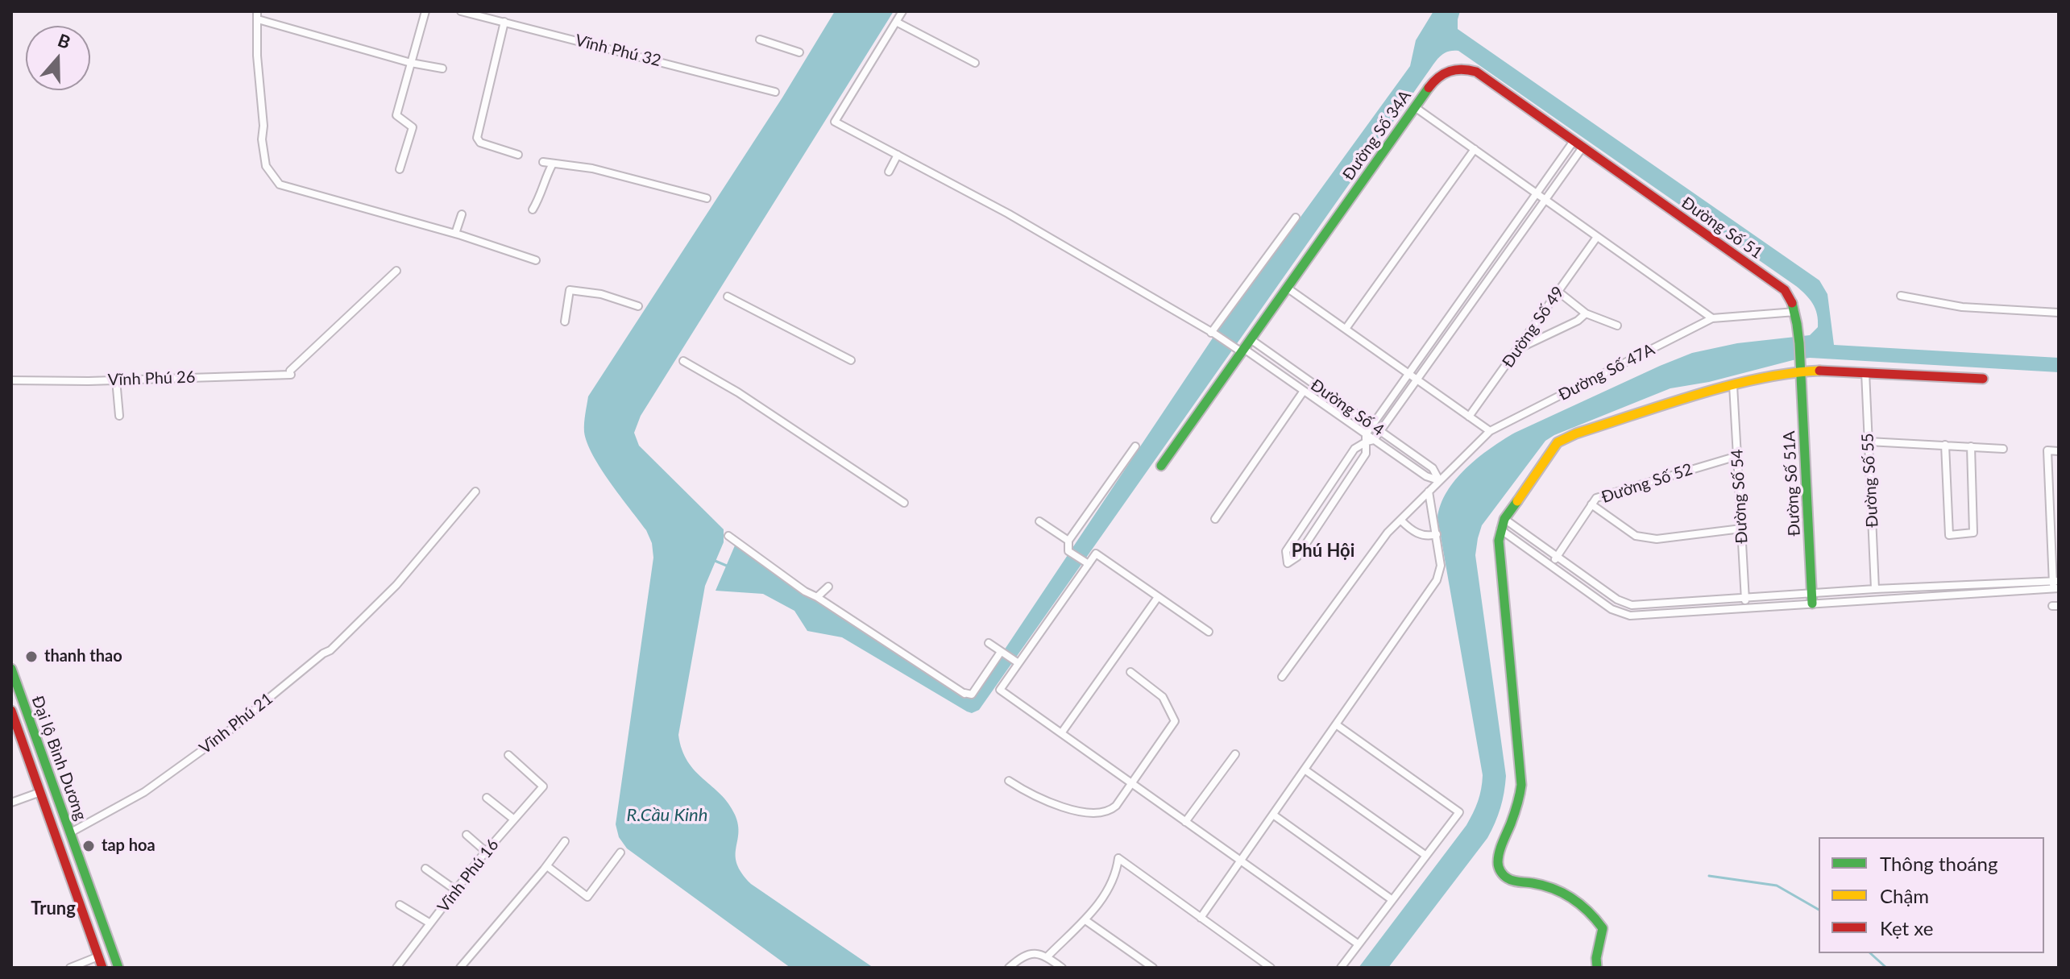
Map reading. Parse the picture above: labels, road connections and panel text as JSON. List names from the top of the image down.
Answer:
{
  "streets": {
    "main road": [
      "Đường Số 34A",
      "Đường Số 51",
      "Đường Số 51A",
      "Đại lộ Bình Dương"
    ],
    "street": [
      "Vĩnh Phú 32",
      "Đường Số 49",
      "Đường Số 47A",
      "Vĩnh Phú 26",
      "Đường Số 4",
      "Đường Số 55",
      "Đường Số 52",
      "Đường Số 54",
      "Vĩnh Phú 21",
      "Vĩnh Phú 16"
    ]
  },
  "crossings": [
    ["Đường Số 34A", "Đường Số 51"],
    ["Đường Số 34A", "Đường Số 4"],
    ["Đường Số 51", "Đường Số 47A"],
    ["Đường Số 51", "Đường Số 51A"],
    ["Đường Số 47A", "Đường Số 4"],
    ["Đường Số 52", "Đường Số 54"],
    ["Vĩnh Phú 21", "Đại lộ Bình Dương"]
  ],
  "districts": ["Phú Hội", "Trung"],
  "water": ["R.Cầu Kinh"],
  "places": ["thanh thao", "tap hoa"],
  "legend": ["Thông thoáng", "Chậm", "Kẹt xe"],
  "north": "top"
}
